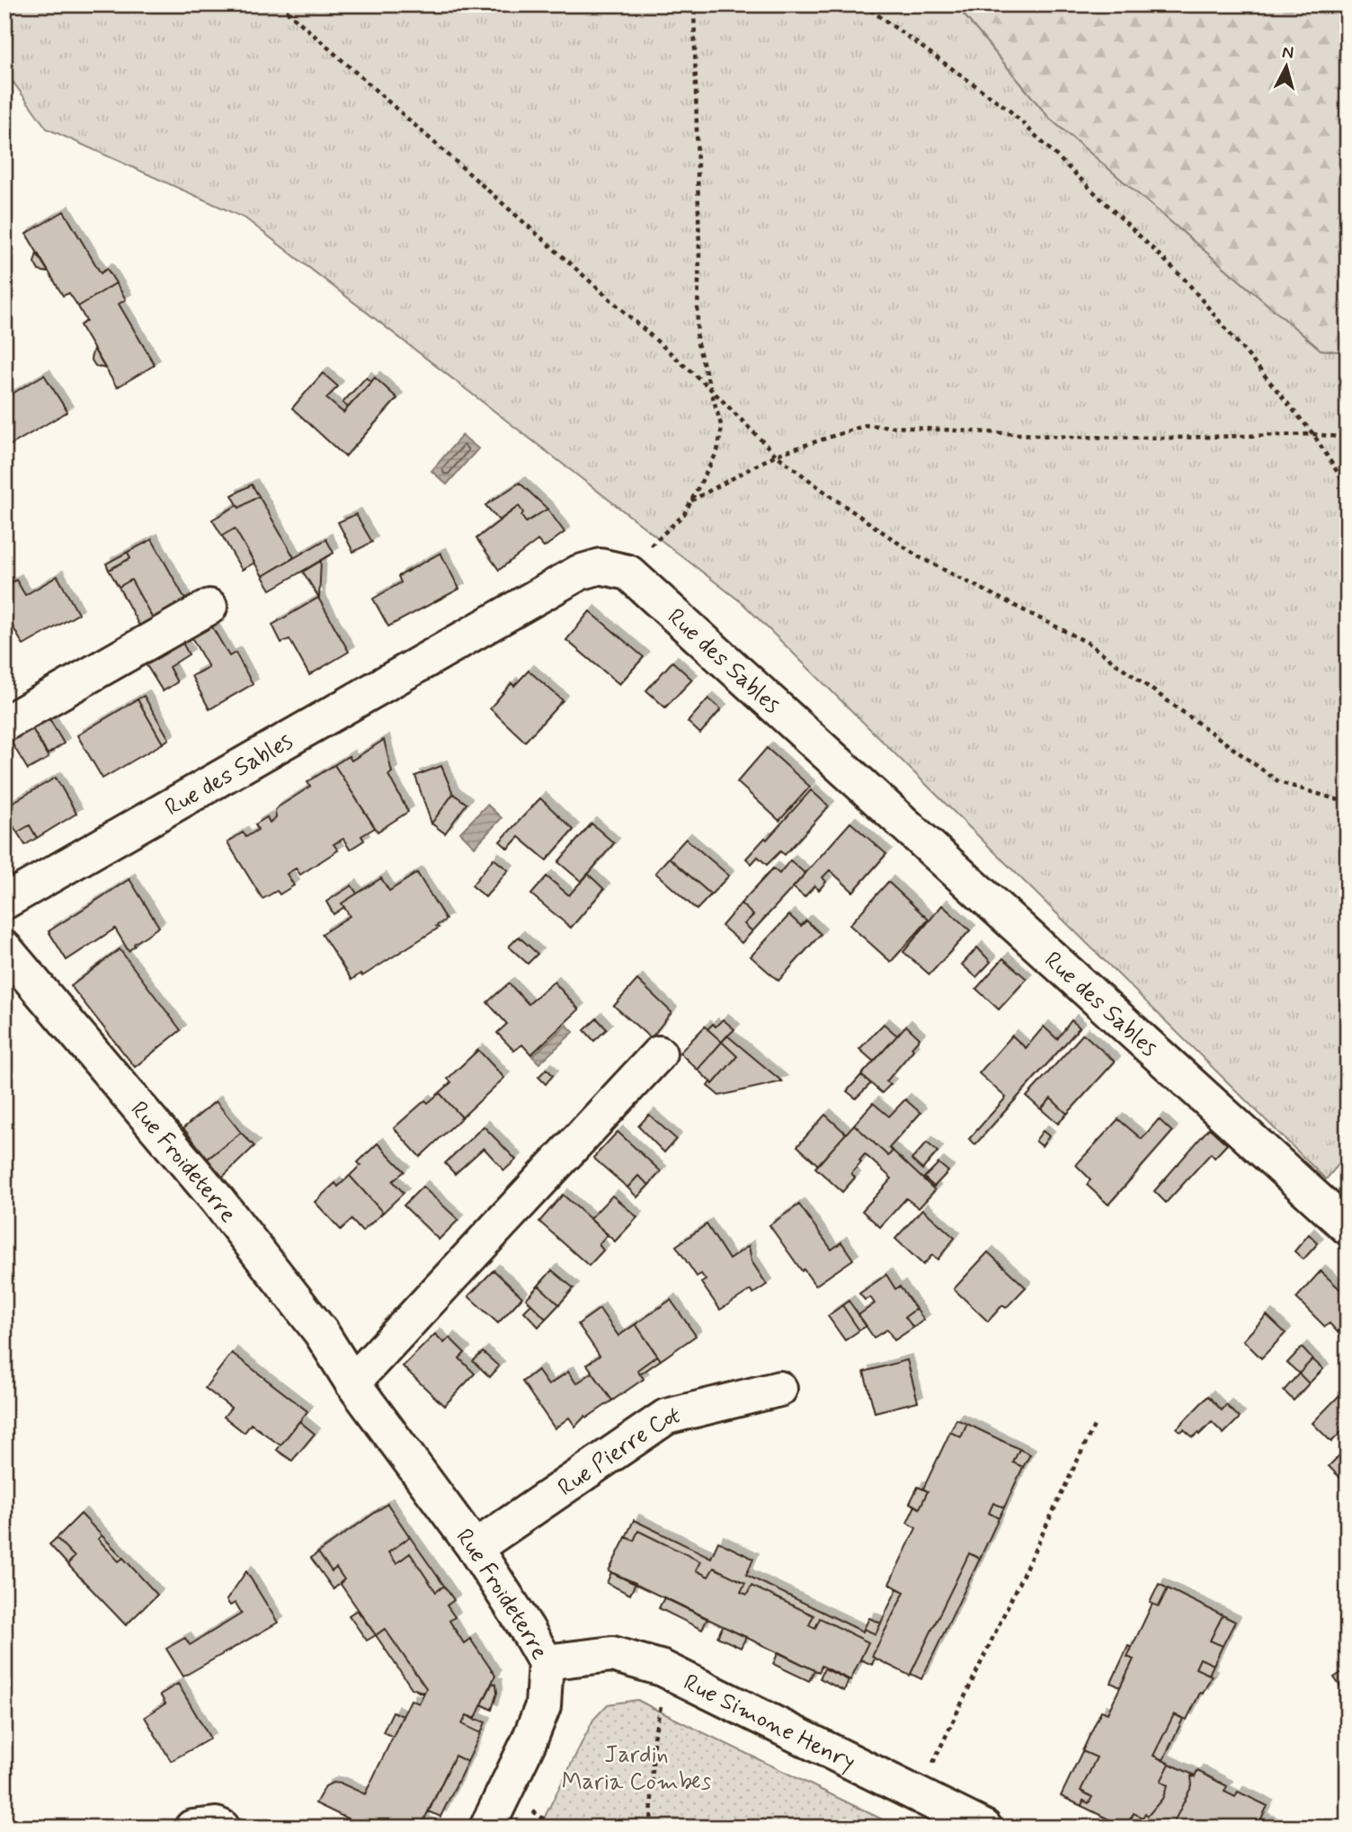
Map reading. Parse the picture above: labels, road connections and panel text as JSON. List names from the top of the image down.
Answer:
{
  "streets": {
    "street": [
      "Rue des Sables",
      "Rue Froideterre",
      "Rue Pierre Cot",
      "Rue Simone Henry"
    ]
  },
  "crossings": [
    ["Rue Froideterre", "Rue Pierre Cot"],
    ["Rue Froideterre", "Rue Simone Henry"]
  ],
  "parks": ["Jardin Maria Combes"],
  "north": "top"
}
